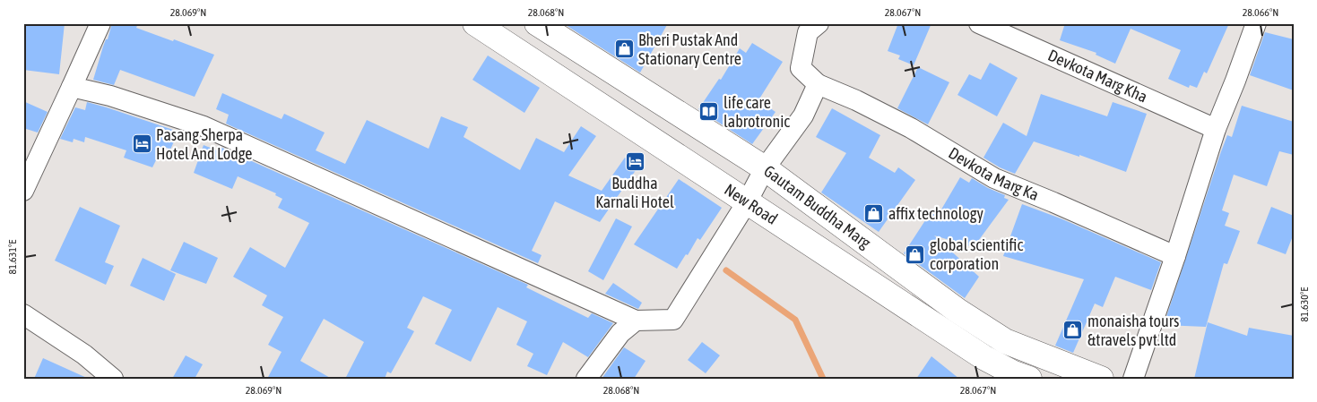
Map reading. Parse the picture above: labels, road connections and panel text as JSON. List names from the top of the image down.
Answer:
{
  "streets": {
    "main road": ["New Road", "Gautam Buddha Marg"],
    "street": ["Devkota Marg Kha", "Devkota Marg Ka"]
  },
  "places": {
    "shop": [
      "Bheri Pustak And Stationary Centre",
      "affix technology",
      "global scientific corporation",
      "monaisha tours &travels pvt.ltd"
    ],
    "library": ["life care labrotronic"],
    "hotel": ["Pasang Sherpa Hotel And Lodge", "Buddha Karnali Hotel"]
  },
  "coordinates": [
    "28.069°N",
    "28.068°N",
    "28.067°N",
    "28.066°N",
    "81.631°E",
    "81.630°E"
  ]
}
